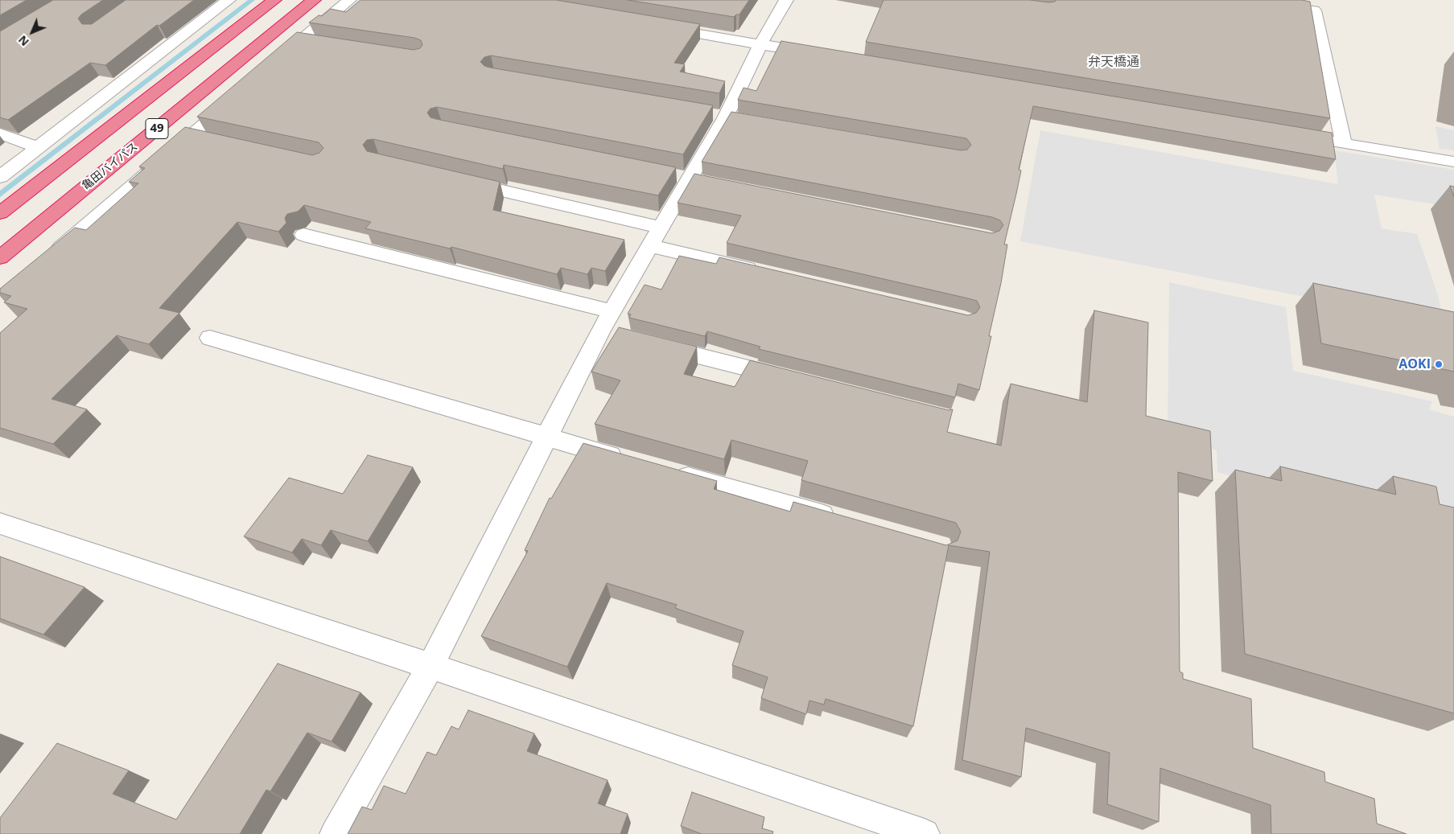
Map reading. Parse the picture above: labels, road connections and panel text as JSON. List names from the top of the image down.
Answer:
{
  "streets": {
    "highway": ["49", "亀田バイパス"]
  },
  "districts": ["弁天橋通"],
  "places": ["AOKI"],
  "north": "bottom left"
}
